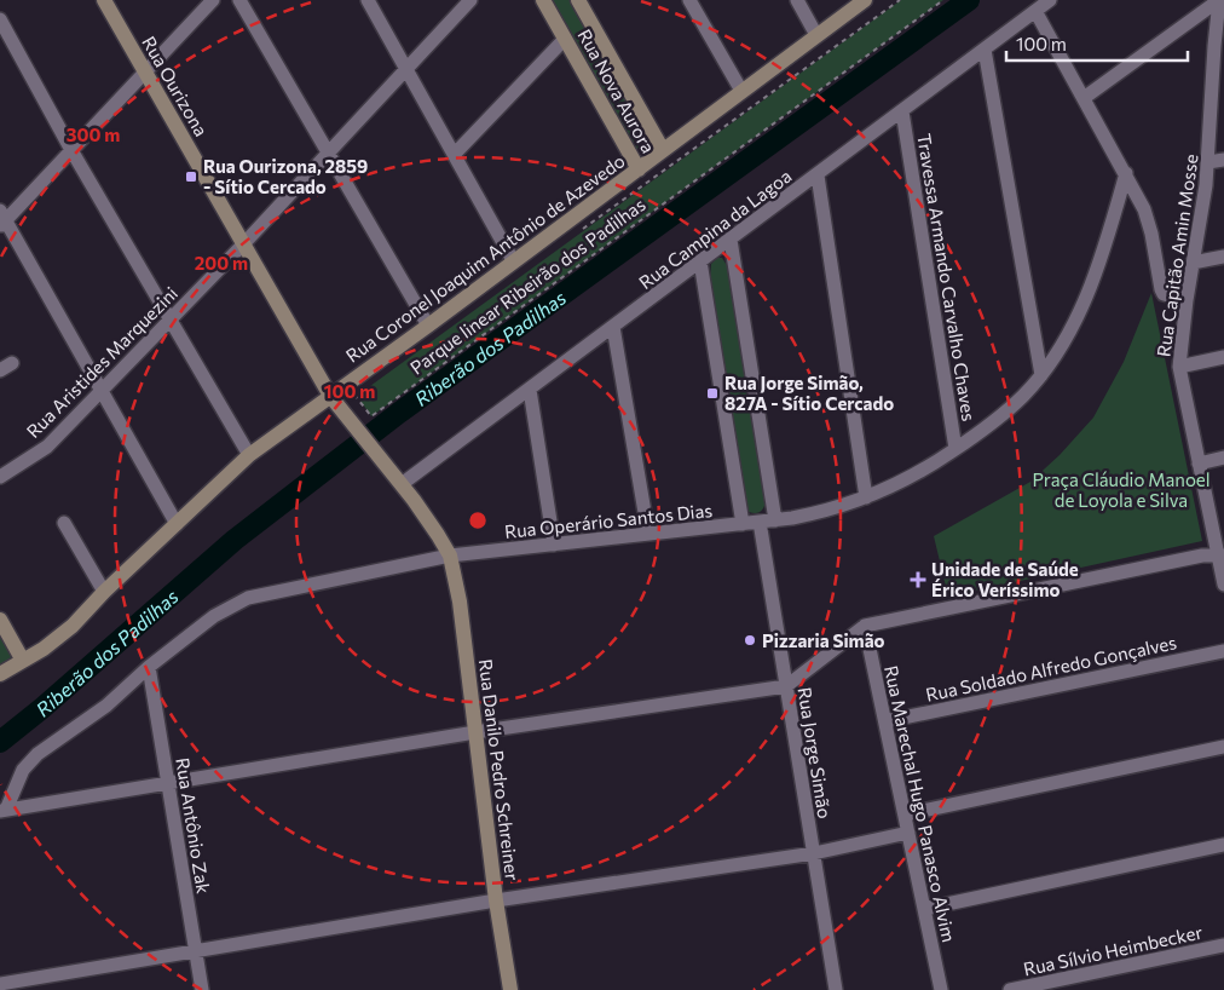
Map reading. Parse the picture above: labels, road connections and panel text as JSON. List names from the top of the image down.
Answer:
{
  "streets": {
    "main road": [
      "Rua Ourizona",
      "Rua Nova Aurora",
      "Rua Coronel Joaquim Antônio de Azevedo",
      "Rua Danilo Pedro Schreiner"
    ],
    "street": [
      "Rua Campina da Lagoa",
      "Rua Capitão Amin Mosse",
      "Travessa Armando Carvalho Chaves",
      "Rua Aristides Marquezini",
      "Rua Operário Santos Dias",
      "Rua Soldado Alfredo Gonçalves",
      "Rua Jorge Simão",
      "Rua Marechal Hugo Panasco Alvim",
      "Rua Antônio Zak",
      "Rua Sílvio Heimbecker"
    ],
    "path": ["Parque linear Ribeirão dos Padilhas"]
  },
  "crossings": [
    ["Rua Ourizona", "Rua Campina da Lagoa"],
    ["Rua Ourizona", "Rua Coronel Joaquim Antônio de Azevedo"],
    ["Rua Ourizona", "Rua Aristides Marquezini"],
    ["Rua Ourizona", "Rua Operário Santos Dias"],
    ["Rua Ourizona", "Rua Danilo Pedro Schreiner"],
    ["Rua Nova Aurora", "Rua Coronel Joaquim Antônio de Azevedo"],
    ["Rua Campina da Lagoa", "Travessa Armando Carvalho Chaves"],
    ["Rua Coronel Joaquim Antônio de Azevedo", "Parque linear Ribeirão dos Padilhas"],
    ["Travessa Armando Carvalho Chaves", "Rua Operário Santos Dias"],
    ["Rua Operário Santos Dias", "Rua Jorge Simão"],
    ["Rua Operário Santos Dias", "Rua Danilo Pedro Schreiner"],
    ["Rua Operário Santos Dias", "Rua Antônio Zak"],
    ["Rua Soldado Alfredo Gonçalves", "Rua Marechal Hugo Panasco Alvim"]
  ],
  "water": ["Riberão dos Padilhas"],
  "parks": ["Praça Cláudio Manoel de Loyola e Silva"],
  "places": {
    "transit": ["Rua Ourizona, 2859 - Sítio Cercado", "Rua Jorge Simão, 827A - Sítio Cercado"],
    "health": ["Unidade de Saúde Érico Veríssimo"],
    "other": ["Pizzaria Simão"]
  },
  "scale_bar": "100 m",
  "rings": ["300 m", "200 m", "100 m"]
}
